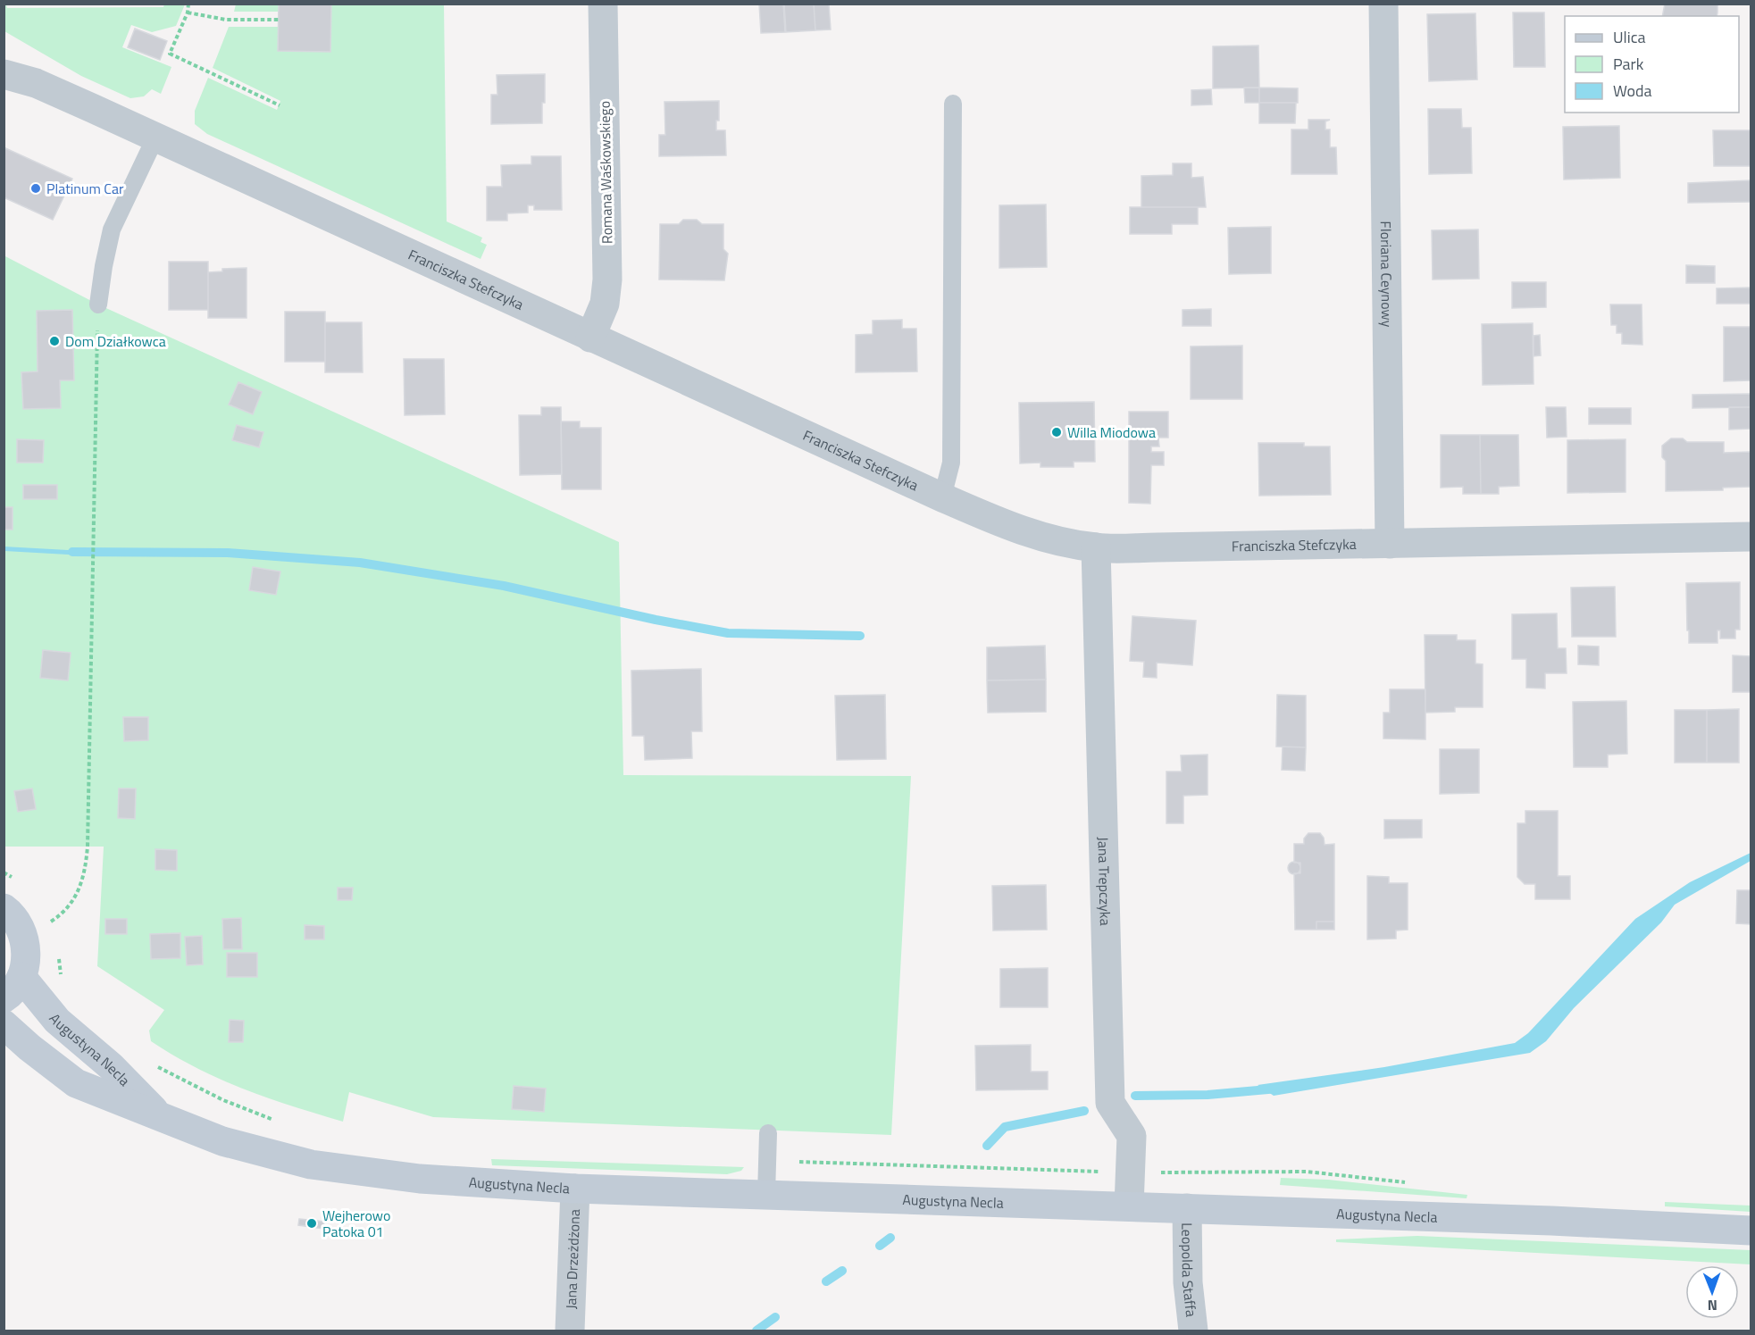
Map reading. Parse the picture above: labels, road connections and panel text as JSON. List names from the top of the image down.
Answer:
{
  "streets": {
    "main road": ["Augustyna Necla"],
    "street": [
      "Romana Waśkowskiego",
      "Floriana Ceynowy",
      "Franciszka Stefczyka",
      "Jana Trepczyka",
      "Jana Drzeżdżona",
      "Leopolda Staffa"
    ]
  },
  "crossings": [
    ["Romana Waśkowskiego", "Franciszka Stefczyka"],
    ["Floriana Ceynowy", "Franciszka Stefczyka"],
    ["Franciszka Stefczyka", "Jana Trepczyka"],
    ["Jana Trepczyka", "Augustyna Necla"],
    ["Augustyna Necla", "Jana Drzeżdżona"],
    ["Augustyna Necla", "Leopolda Staffa"]
  ],
  "places": [
    "Platinum Car",
    "Dom Działkowca",
    "Willa Miodowa",
    "Wejherowo Patoka 01"
  ],
  "legend": ["Ulica", "Park", "Woda"],
  "north": "bottom"
}
